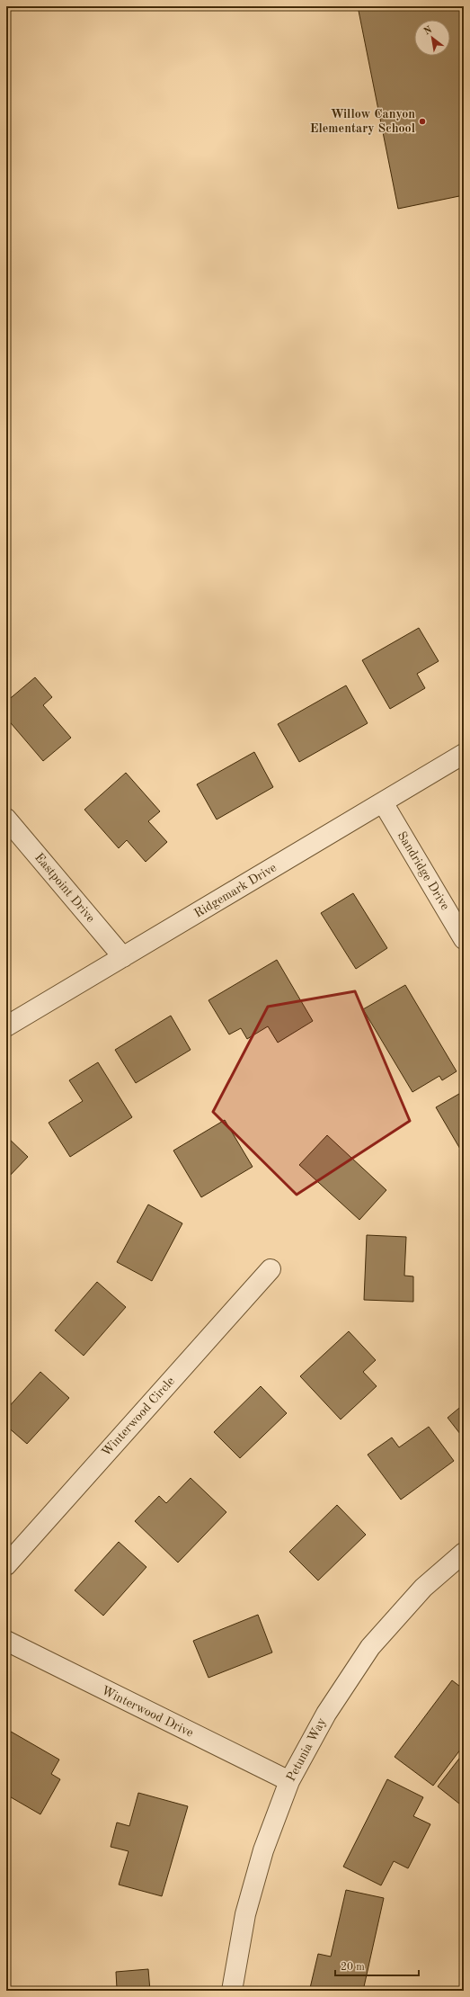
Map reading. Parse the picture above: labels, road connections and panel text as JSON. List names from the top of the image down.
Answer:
{
  "streets": {
    "street": [
      "Sandridge Drive",
      "Eastpoint Drive",
      "Ridgemark Drive",
      "Winterwood Circle",
      "Winterwood Drive",
      "Petunia Way"
    ]
  },
  "crossings": [
    ["Sandridge Drive", "Ridgemark Drive"],
    ["Eastpoint Drive", "Ridgemark Drive"],
    ["Winterwood Drive", "Petunia Way"]
  ],
  "places": ["Willow Canyon Elementary School"],
  "scale_bar": "20 m",
  "north": "top left"
}
